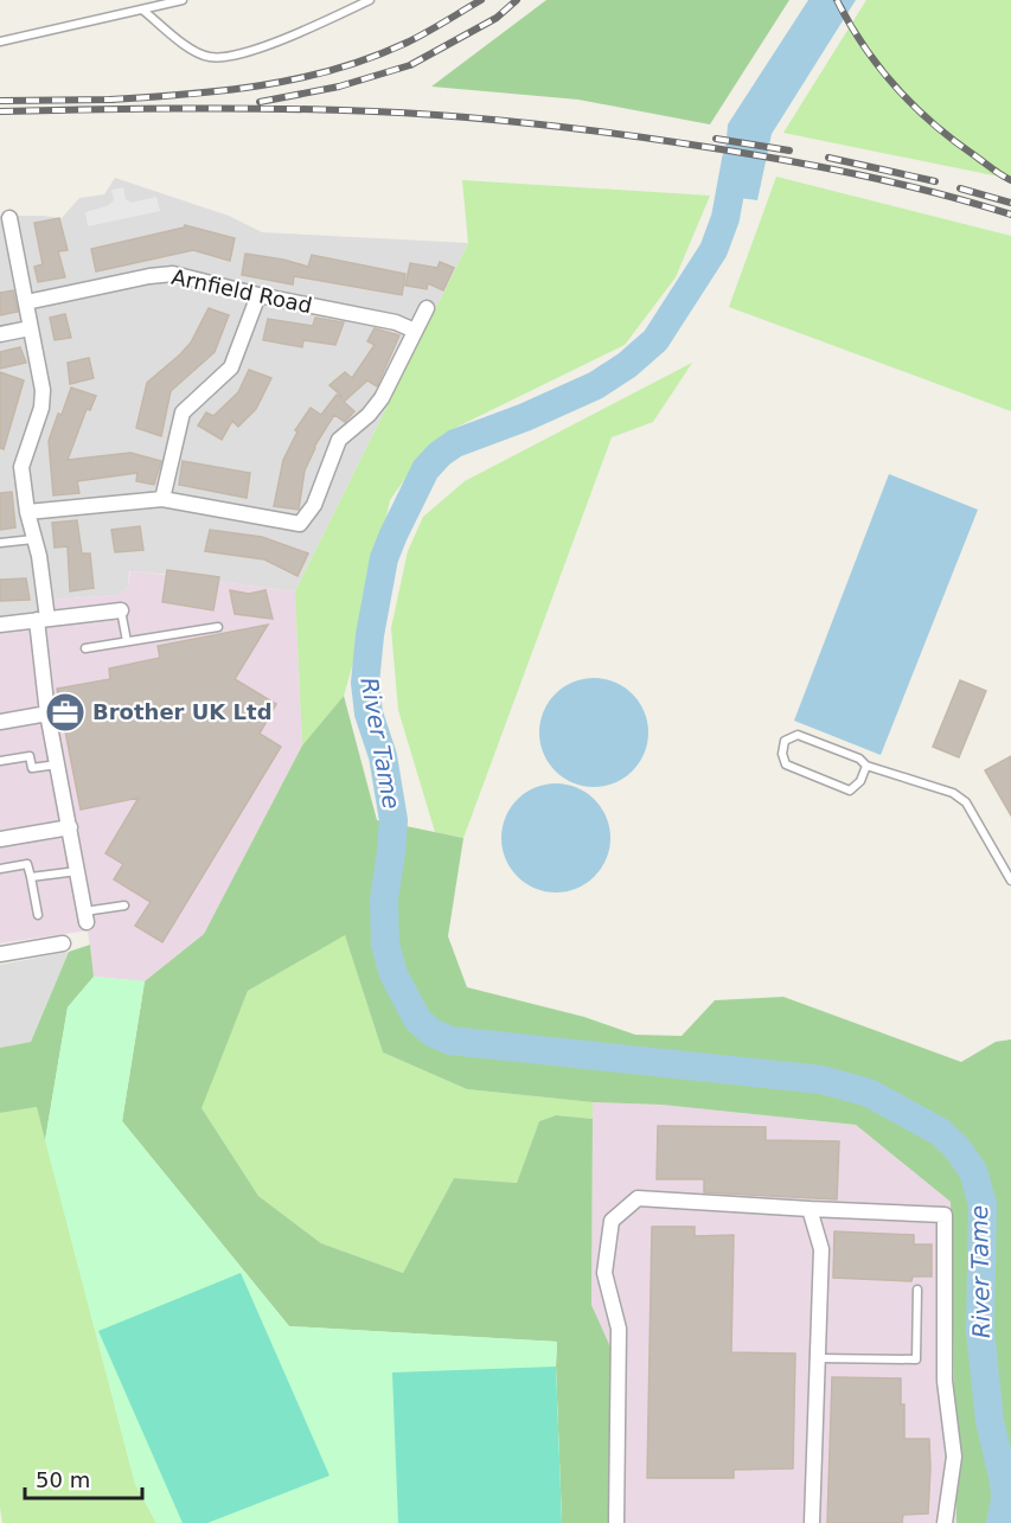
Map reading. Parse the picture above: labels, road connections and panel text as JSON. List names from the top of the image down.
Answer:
{
  "streets": {
    "street": ["Arnfield Road"]
  },
  "water": ["River Tame"],
  "places": {
    "office": ["Brother UK Ltd"]
  },
  "scale_bar": "50 m"
}
